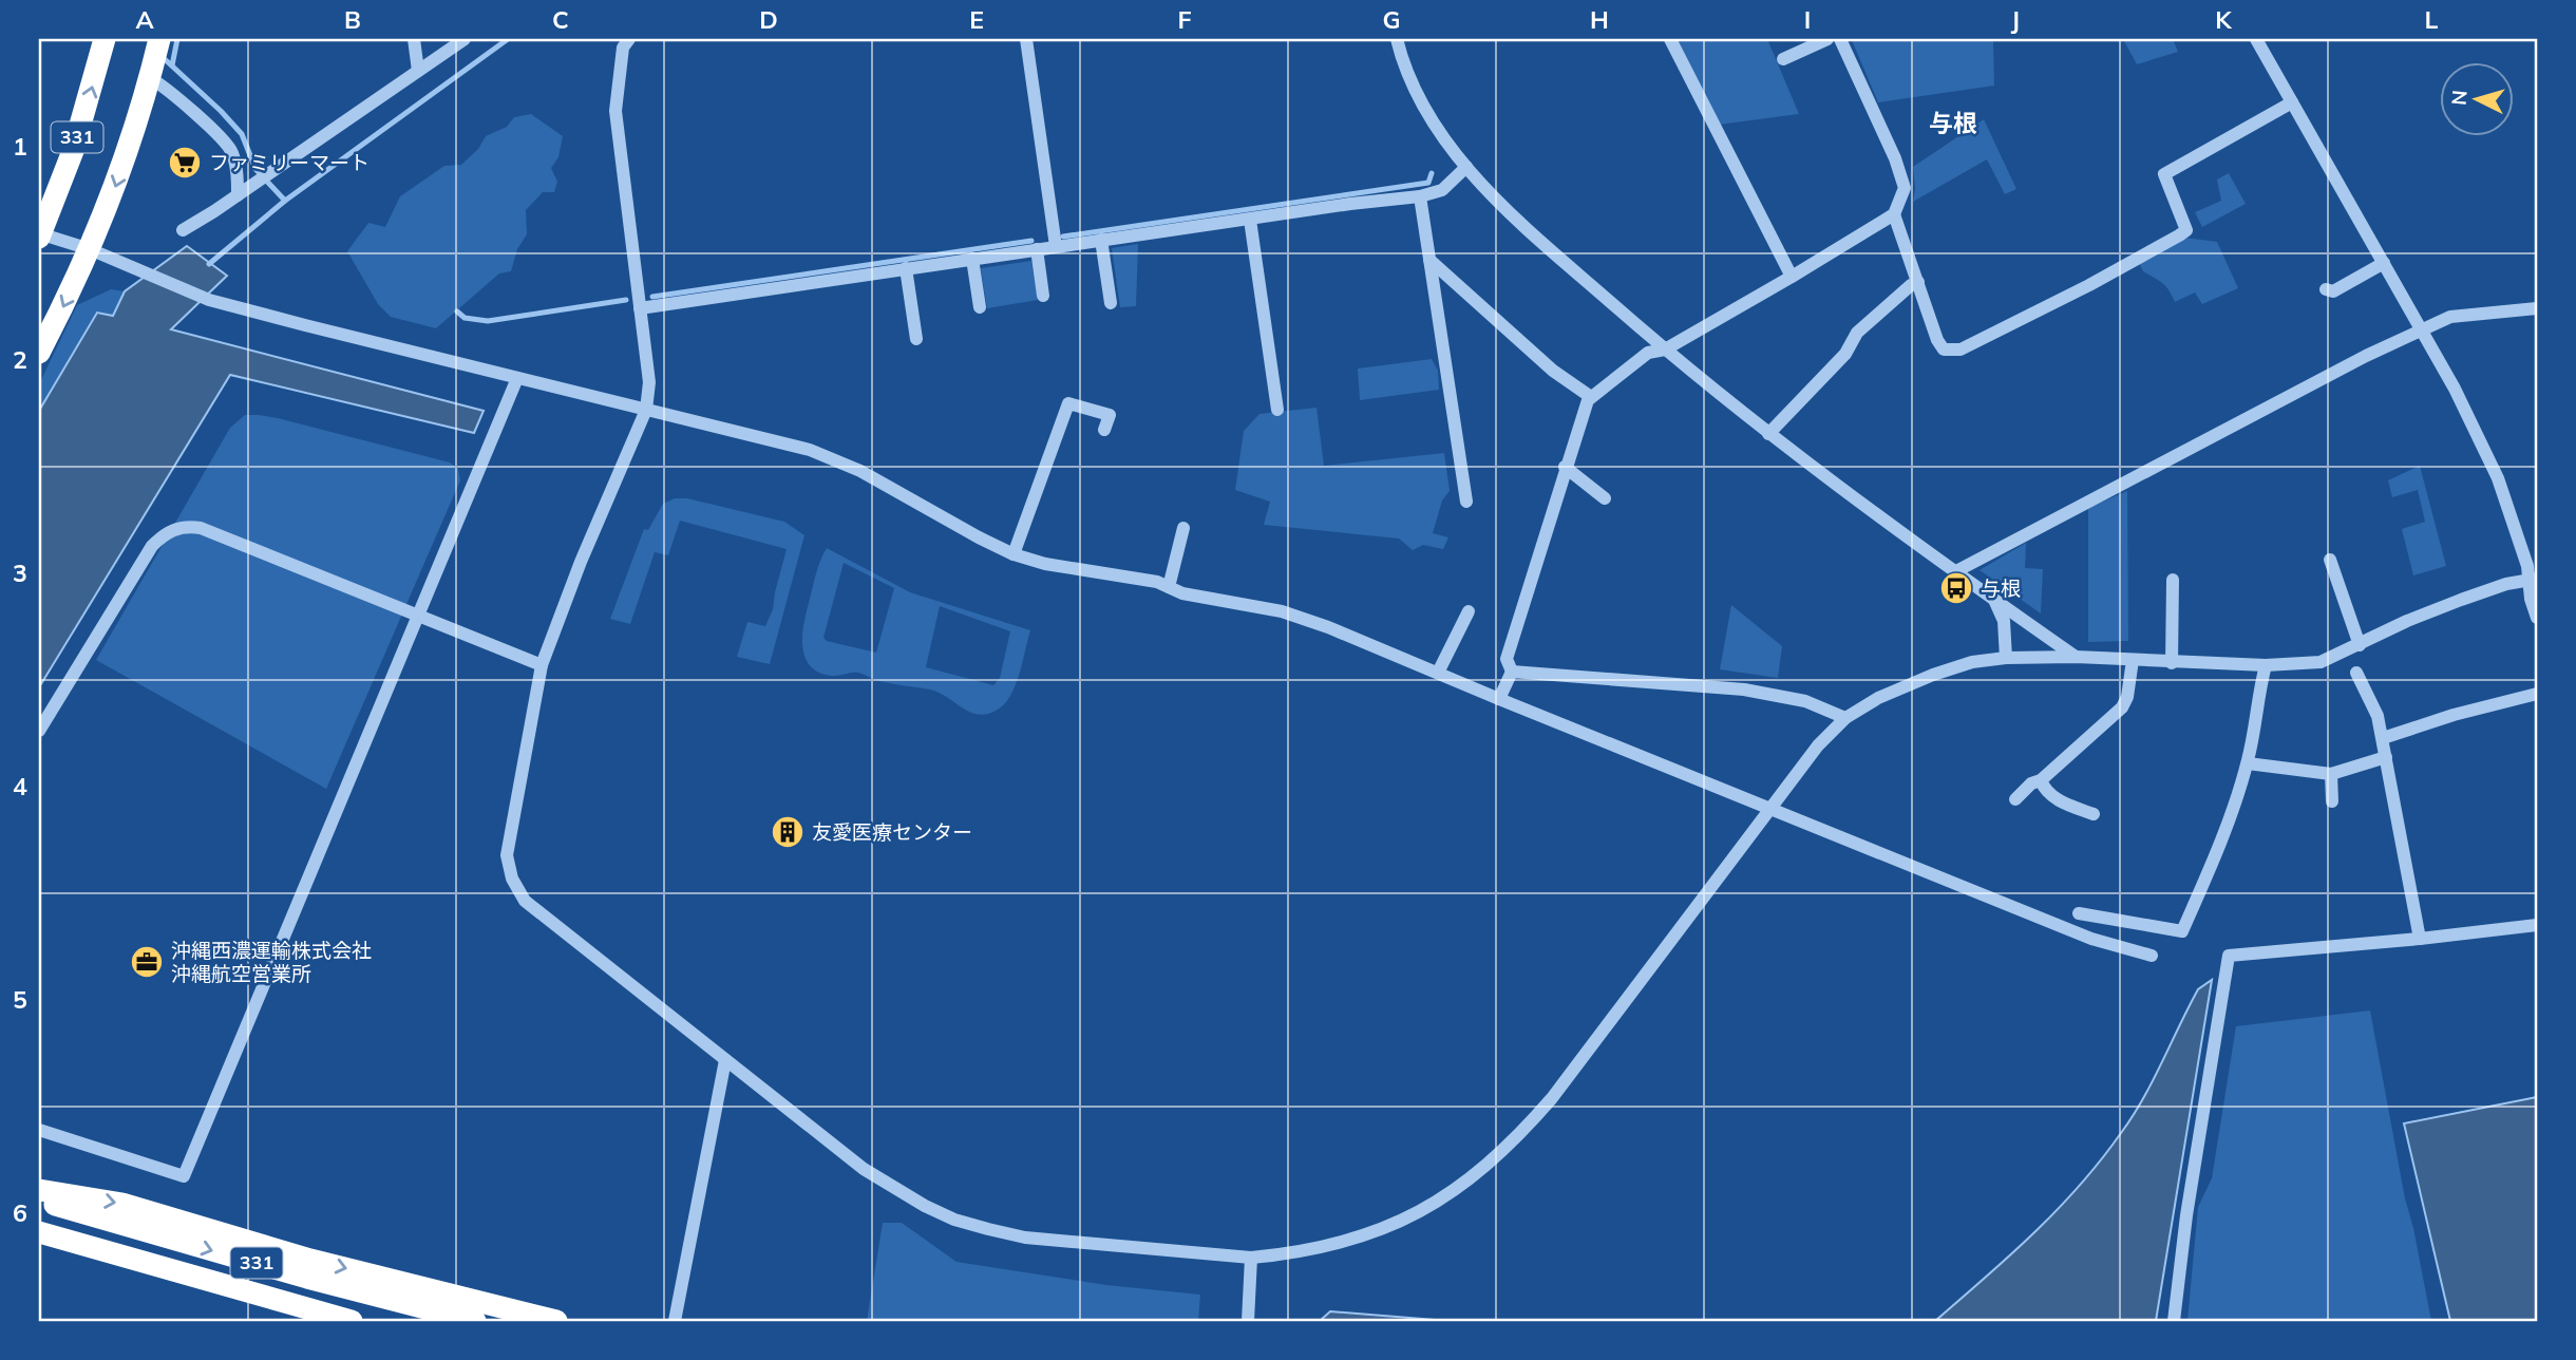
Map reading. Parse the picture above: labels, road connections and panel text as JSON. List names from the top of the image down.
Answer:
{
  "streets": {
    "highway": ["331"]
  },
  "districts": ["与根"],
  "places": {
    "supermarket": ["ファミリーマート"],
    "bus stop": ["与根"],
    "building": ["友愛医療センター"],
    "office": ["沖縄西濃運輸株式会社 沖縄航空営業所"]
  },
  "north": "left",
  "grid": {
    "columns": [
      "A",
      "B",
      "C",
      "D",
      "E",
      "F",
      "G",
      "H",
      "I",
      "J",
      "K",
      "L"
    ],
    "rows": [
      "1",
      "2",
      "3",
      "4",
      "5",
      "6"
    ]
  }
}
